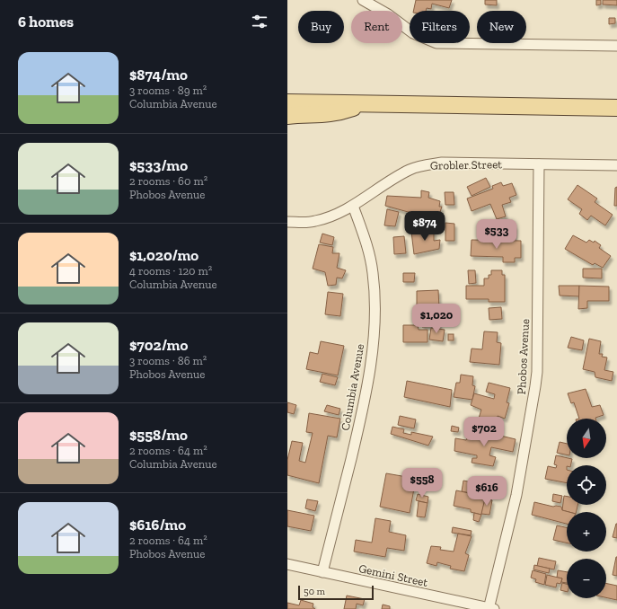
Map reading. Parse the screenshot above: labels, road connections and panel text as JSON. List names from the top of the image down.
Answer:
{
  "streets": {
    "street": [
      "Grobler Street",
      "Phobos Avenue",
      "Columbia Avenue",
      "Gemini Street"
    ]
  },
  "crossings": [
    ["Grobler Street", "Phobos Avenue"],
    ["Grobler Street", "Columbia Avenue"],
    ["Phobos Avenue", "Gemini Street"],
    ["Columbia Avenue", "Gemini Street"]
  ],
  "scale_bar": "50 m",
  "north": "bottom",
  "page": {
    "heading": "6 homes",
    "chip": [
      "Buy",
      "Rent",
      "Filters",
      "New"
    ],
    "list": [
      {
        "name": "$874/mo",
        "note": "3 rooms · 89 m² · Columbia Avenue"
      },
      {
        "name": "$533/mo",
        "note": "2 rooms · 60 m² · Phobos Avenue"
      },
      {
        "name": "$1,020/mo",
        "note": "4 rooms · 120 m² · Columbia Avenue"
      },
      {
        "name": "$702/mo",
        "note": "3 rooms · 86 m² · Phobos Avenue"
      },
      {
        "name": "$558/mo",
        "note": "2 rooms · 64 m² · Columbia Avenue"
      },
      {
        "name": "$616/mo",
        "note": "2 rooms · 64 m² · Phobos Avenue"
      }
    ],
    "price": [
      "$874",
      "$533",
      "$1,020",
      "$702",
      "$558",
      "$616"
    ],
    "map_buttons": ["+", "−"],
    "scale": "50 m"
  }
}
